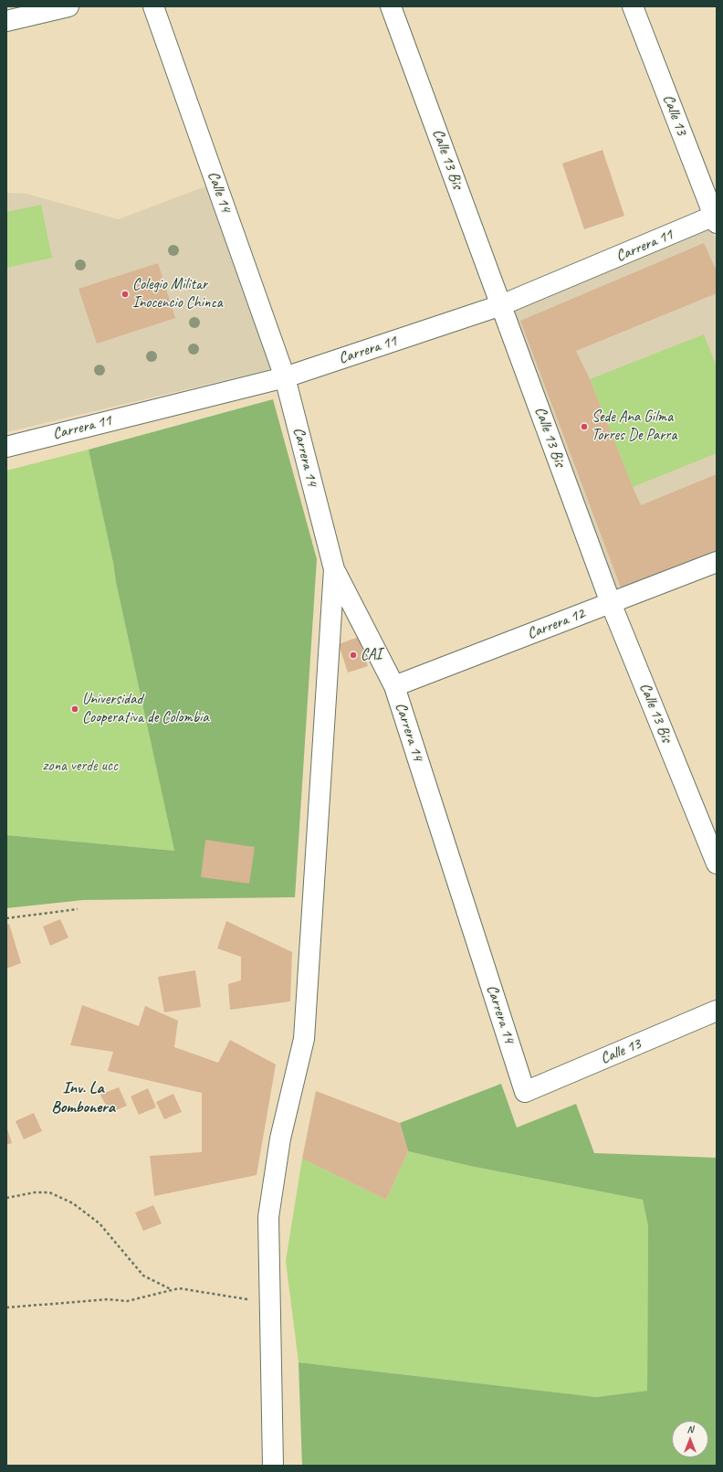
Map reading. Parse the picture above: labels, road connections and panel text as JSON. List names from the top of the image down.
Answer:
{
  "streets": {
    "street": [
      "Calle 13",
      "Calle 13 Bis",
      "Calle 14",
      "Carrera 11",
      "Carrera 14",
      "Carrera 12"
    ]
  },
  "crossings": [
    ["Calle 13", "Carrera 11"],
    ["Calle 13", "Carrera 14"],
    ["Calle 13 Bis", "Carrera 11"],
    ["Calle 13 Bis", "Carrera 12"],
    ["Calle 14", "Carrera 11"],
    ["Calle 14", "Carrera 14"],
    ["Carrera 11", "Carrera 14"],
    ["Carrera 14", "Carrera 12"]
  ],
  "districts": ["Inv. La Bombonera"],
  "parks": ["zona verde ucc"],
  "places": [
    "Colegio Militar Inocencio Chinca",
    "Sede Ana Gilma Torres De Parra",
    "CAI",
    "Universidad Cooperativa de Colombia"
  ],
  "north": "top"
}
